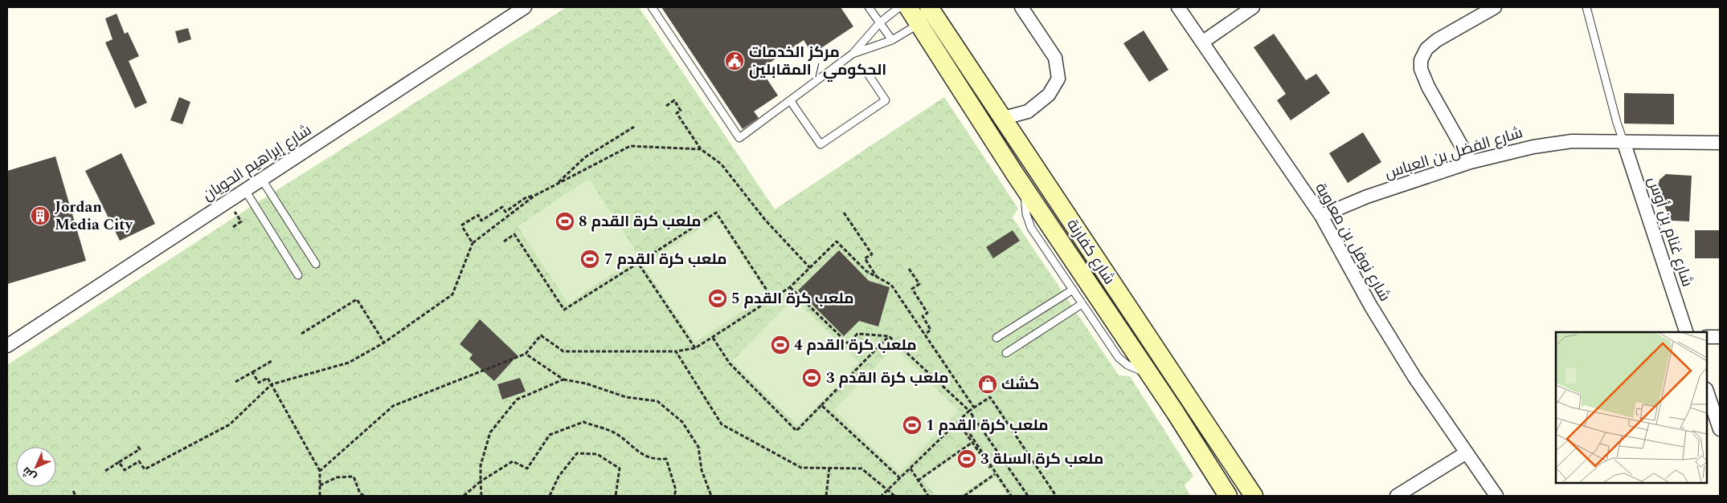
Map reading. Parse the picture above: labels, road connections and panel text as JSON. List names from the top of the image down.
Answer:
{
  "streets": {
    "street": [
      "شارع الفضل بن العباس",
      "شارع إبراهيم الحويان",
      "شارع غنام بن أوس",
      "شارع نوفل بن معاوية",
      "شارع كفارنة"
    ]
  },
  "crossings": [
    ["شارع الفضل بن العباس", "شارع غنام بن أوس"],
    ["شارع الفضل بن العباس", "شارع نوفل بن معاوية"]
  ],
  "places": {
    "public building": ["مركز الخدمات الحكومي / المقابلين"],
    "building": ["Jordan Media City"],
    "sports": [
      "ملعب كرة القدم 8",
      "ملعب كرة القدم 7",
      "ملعب كرة القدم 5",
      "ملعب كرة القدم 4",
      "ملعب كرة القدم 3",
      "ملعب كرة القدم 1",
      "ملعب كرة السلة 3"
    ],
    "shop": ["كشك"]
  },
  "north": "bottom left"
}
